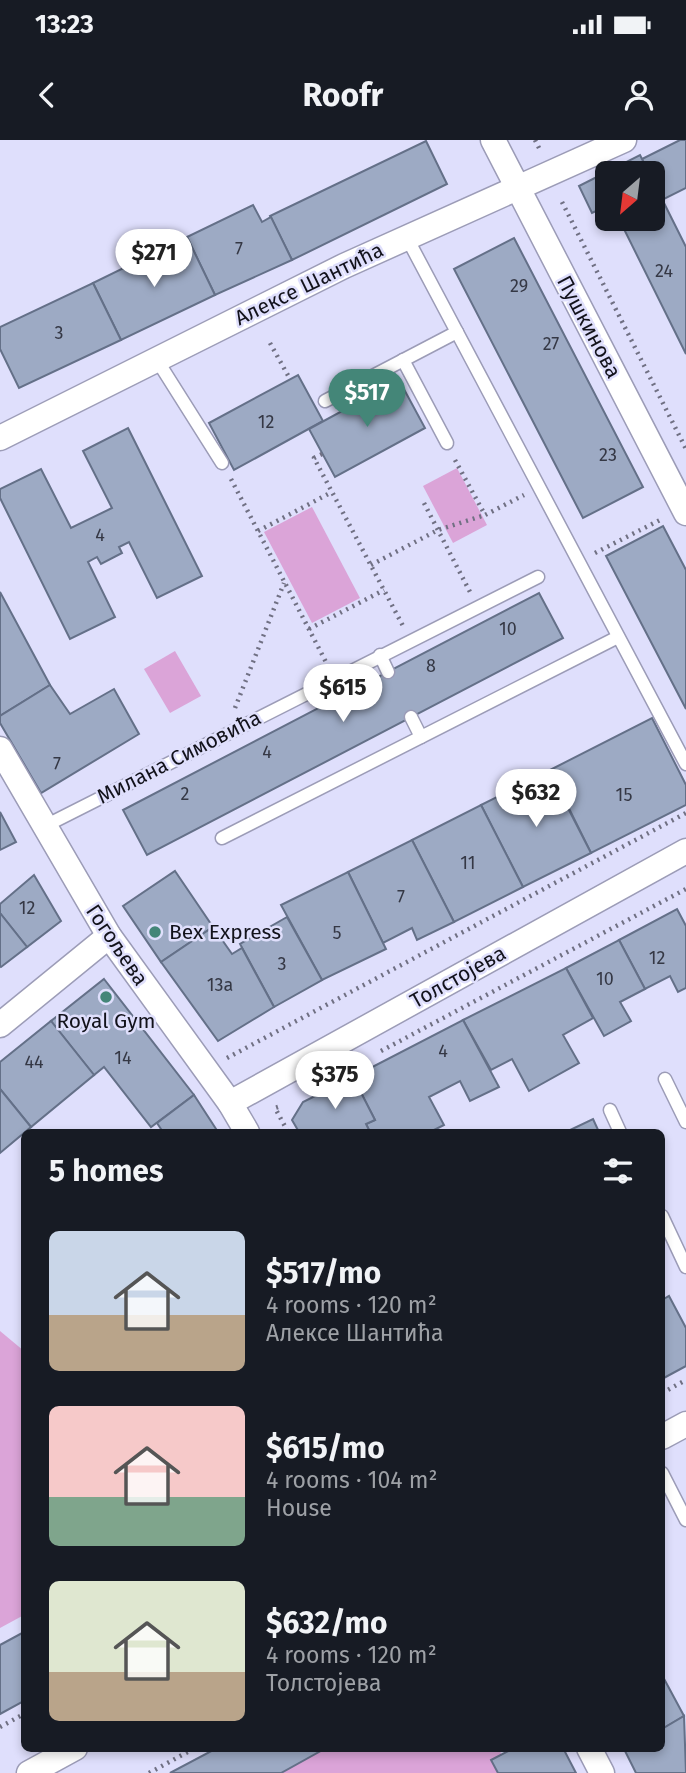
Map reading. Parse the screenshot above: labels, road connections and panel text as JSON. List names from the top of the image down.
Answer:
{
  "streets": {
    "street": [
      "Алексе Шантића",
      "Пушкинова",
      "Гогољева",
      "Толстојева"
    ],
    "lane": ["Милана Симовића"]
  },
  "crossings": [
    ["Алексе Шантића", "Пушкинова"],
    ["Милана Симовића", "Гогољева"],
    ["Гогољева", "Толстојева"]
  ],
  "places": ["Bex Express", "Royal Gym"],
  "house_numbers": [
    "7",
    "24",
    "29",
    "3",
    "27",
    "12",
    "23",
    "4",
    "10",
    "8",
    "4",
    "7",
    "2",
    "15",
    "11",
    "7",
    "12",
    "5",
    "12",
    "3",
    "10",
    "13a",
    "4",
    "14",
    "44"
  ],
  "north": "bottom left",
  "page": {
    "status": "13:23",
    "header": "Roofr",
    "price": [
      "$271",
      "$517",
      "$615",
      "$632",
      "$375"
    ],
    "heading": "5 homes",
    "list": [
      {
        "name": "$517/mo",
        "note": "4 rooms · 120 m² · Алексе Шантића"
      },
      {
        "name": "$615/mo",
        "note": "4 rooms · 104 m² · House"
      },
      {
        "name": "$632/mo",
        "note": "4 rooms · 120 m² · Толстојева"
      }
    ]
  }
}
